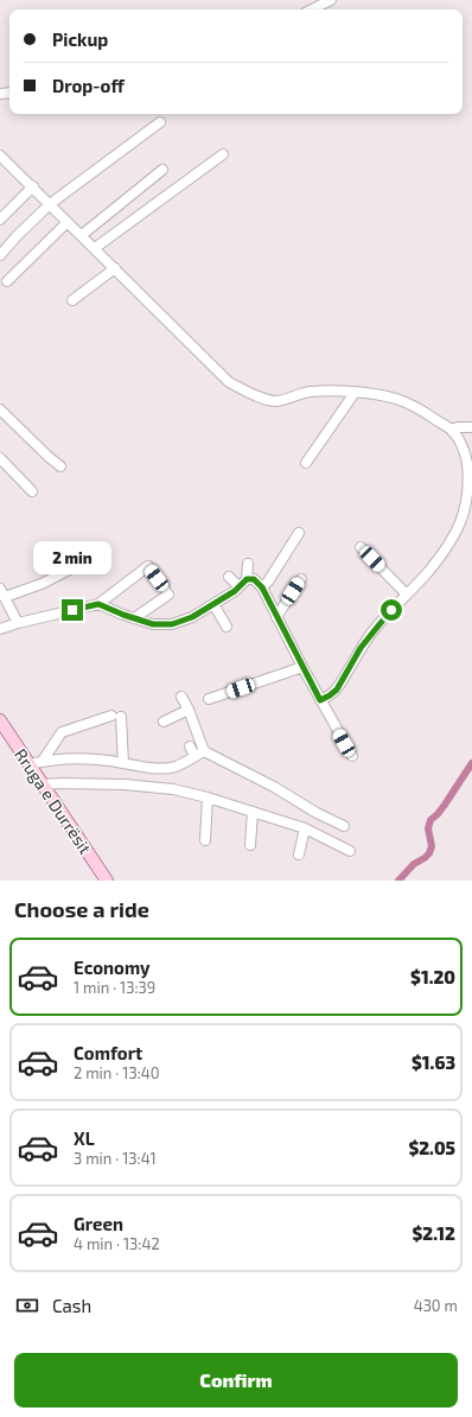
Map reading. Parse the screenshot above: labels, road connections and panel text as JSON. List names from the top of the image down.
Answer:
{
  "streets": {
    "main road": ["Rruga e Durrësit"]
  },
  "page": {
    "banner": ["Pickup", "Drop-off"],
    "bubble": "2 min",
    "heading": "Choose a ride",
    "list": [
      {
        "name": "Economy",
        "note": "1 min · 13:39",
        "value": "$1.20"
      },
      {
        "name": "Comfort",
        "note": "2 min · 13:40",
        "value": "$1.63"
      },
      {
        "name": "XL",
        "note": "3 min · 13:41",
        "value": "$2.05"
      },
      {
        "name": "Green",
        "note": "4 min · 13:42",
        "value": "$2.12"
      }
    ],
    "pay": ["Cash", "430 m"],
    "buttons": "Confirm"
  }
}
